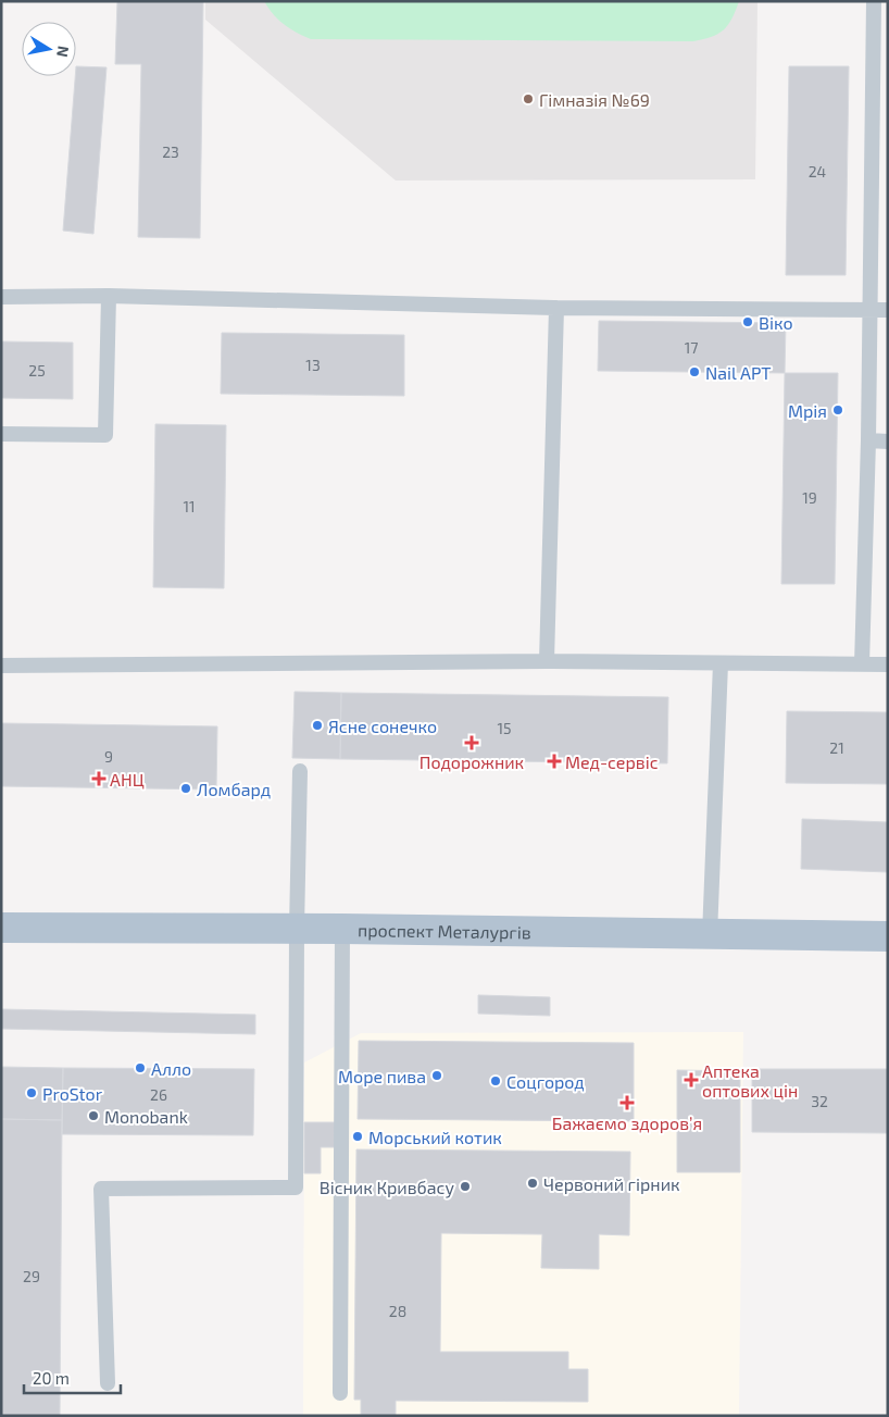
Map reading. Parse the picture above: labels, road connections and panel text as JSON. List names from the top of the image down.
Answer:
{
  "streets": {
    "main road": ["проспект Металургів"]
  },
  "places": {
    "other": [
      "Гімназія №69",
      "Віко",
      "Nail АРТ",
      "Мрія",
      "Ясне сонечко",
      "Ломбард",
      "Алло",
      "Море пива",
      "Соцгород",
      "ProStor",
      "Monobank",
      "Морський котик",
      "Червоний гірник",
      "Вісник Кривбасу"
    ],
    "health": [
      "Подорожник",
      "Мед-сервіс",
      "АНЦ",
      "Аптека оптових цін",
      "Бажаємо здоровʼя"
    ]
  },
  "house_numbers": [
    "23",
    "24",
    "17",
    "13",
    "25",
    "19",
    "11",
    "15",
    "21",
    "9",
    "26",
    "32",
    "29",
    "28"
  ],
  "scale_bar": "20 m",
  "north": "right"
}
